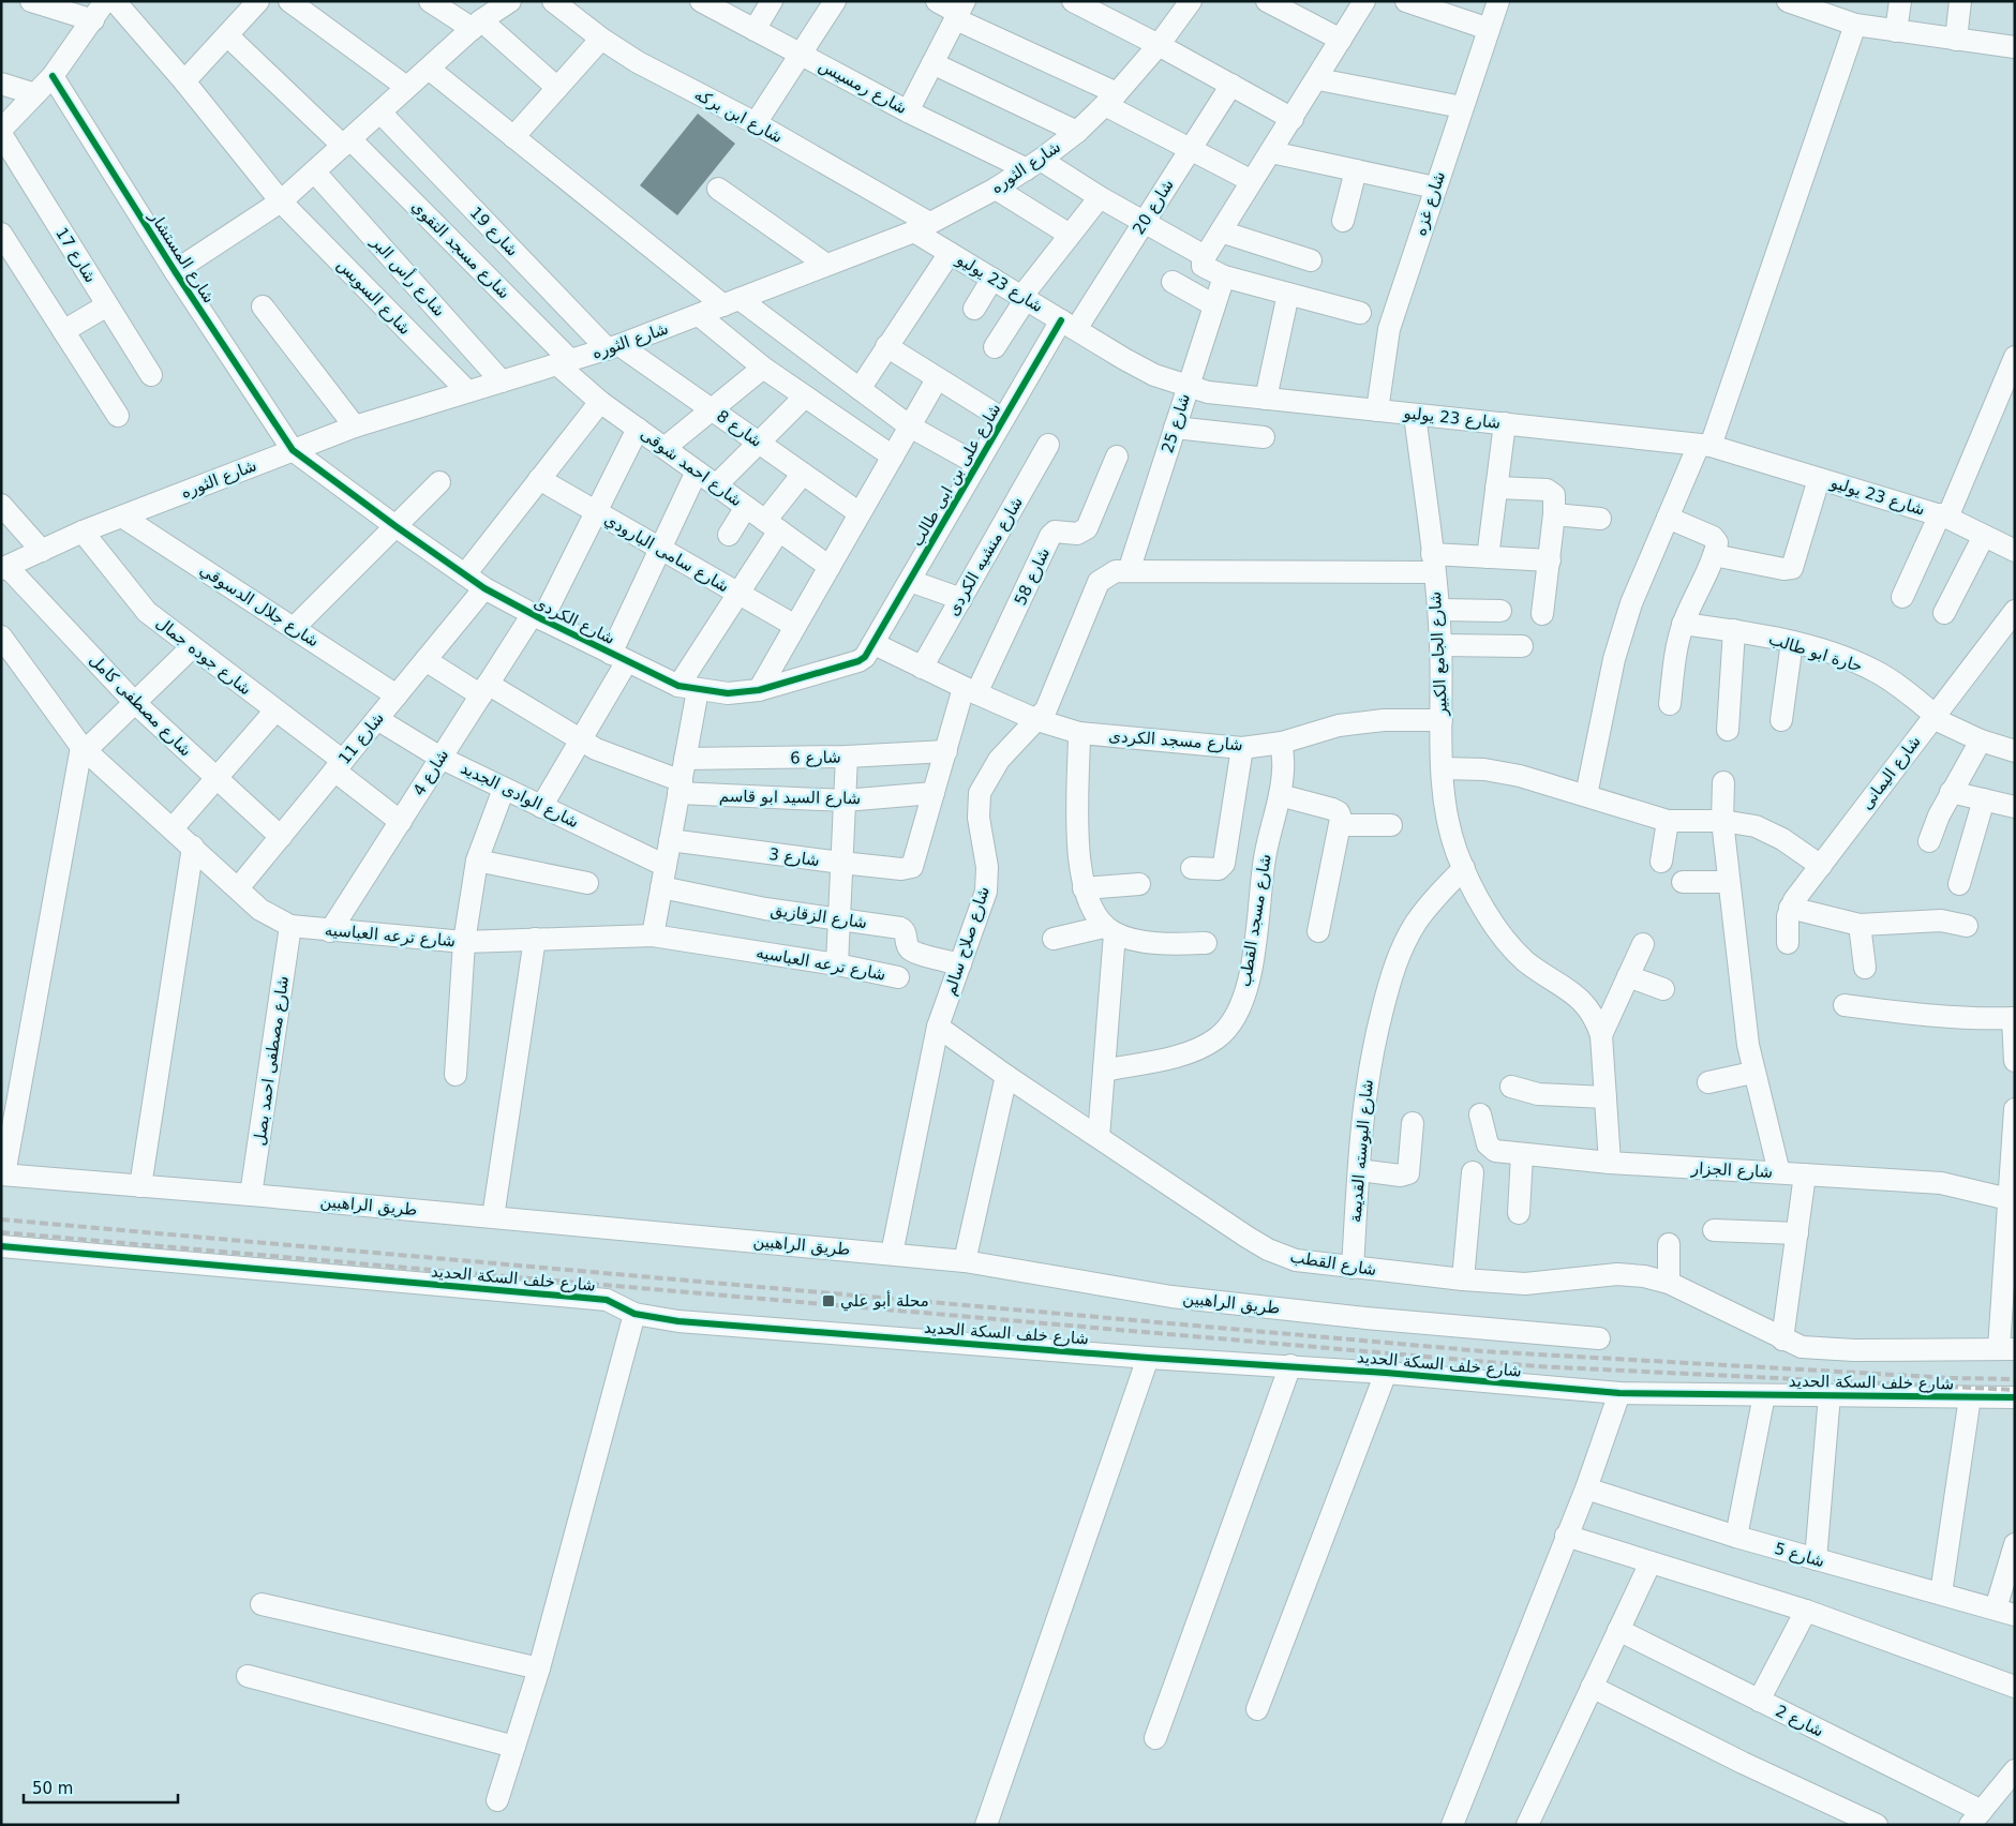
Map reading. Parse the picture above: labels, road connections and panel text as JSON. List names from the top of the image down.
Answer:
{
  "streets": {
    "street": [
      "شارع رمسيس",
      "شارع ابن بركه",
      "شارع الثوره",
      "شارع غزه",
      "شارع 20",
      "شارع 19",
      "شارع مسجد التقوي",
      "شارع 17",
      "شارع المستشار",
      "شارع رأس البر",
      "شارع 23 يوليو",
      "شارع السويس",
      "شارع 25",
      "شارع 8",
      "شارع احمد شوقى",
      "شارع على بن ابى طالب",
      "شارع سامى البارودي",
      "شارع منشيه الكردى",
      "شارع 58",
      "شارع جلال الدسوقي",
      "شارع الكردى",
      "حارة ابو طالب",
      "شارع الجامع الكبير",
      "شارع جوده جمال",
      "شارع مصطفى كامل",
      "شارع 11",
      "شارع مسجد الكردى",
      "شارع 6",
      "شارع 4",
      "شارع اليمانى",
      "شارع الوادى الجديد",
      "شارع السيد ابو قاسم",
      "شارع 3",
      "شارع الزقازيق",
      "شارع مسجد القطب",
      "شارع ترعه العباسيه",
      "شارع صلاح سالم",
      "شارع مصطفى احمد بصل",
      "شارع البوسته القديمة",
      "شارع الجزار",
      "طريق الراهبين",
      "شارع القطب",
      "شارع خلف السكة الحديد",
      "شارع 5",
      "شارع 2"
    ]
  },
  "crossings": [
    ["شارع رمسيس", "شارع الثوره"],
    ["شارع رمسيس", "شارع 20"],
    ["شارع ابن بركه", "شارع الثوره"],
    ["شارع ابن بركه", "شارع 23 يوليو"],
    ["شارع الثوره", "شارع 19"],
    ["شارع الثوره", "شارع مسجد التقوي"],
    ["شارع الثوره", "شارع المستشار"],
    ["شارع الثوره", "شارع رأس البر"],
    ["شارع الثوره", "شارع 23 يوليو"],
    ["شارع الثوره", "شارع السويس"],
    ["شارع الثوره", "شارع 8"],
    ["شارع الثوره", "شارع احمد شوقى"],
    ["شارع الثوره", "شارع جلال الدسوقي"],
    ["شارع الثوره", "شارع الكردى"],
    ["شارع الثوره", "شارع جوده جمال"],
    ["شارع الثوره", "شارع مصطفى كامل"],
    ["شارع غزه", "شارع 23 يوليو"],
    ["شارع 20", "شارع 23 يوليو"],
    ["شارع 20", "شارع على بن ابى طالب"],
    ["شارع 19", "شارع 8"],
    ["شارع مسجد التقوي", "شارع احمد شوقى"],
    ["شارع المستشار", "شارع الكردى"],
    ["شارع 23 يوليو", "شارع 25"],
    ["شارع 23 يوليو", "شارع على بن ابى طالب"],
    ["شارع 23 يوليو", "شارع الجامع الكبير"],
    ["شارع 25", "شارع صلاح سالم"],
    ["شارع احمد شوقى", "شارع 4"],
    ["شارع على بن ابى طالب", "شارع الكردى"],
    ["شارع على بن ابى طالب", "شارع مسجد الكردى"],
    ["شارع سامى البارودي", "شارع 4"],
    ["شارع منشيه الكردى", "شارع مسجد الكردى"],
    ["شارع 58", "شارع مسجد الكردى"],
    ["شارع جلال الدسوقي", "شارع 11"],
    ["شارع الكردى", "شارع 11"],
    ["شارع الكردى", "شارع مسجد الكردى"],
    ["شارع الكردى", "شارع 4"],
    ["حارة ابو طالب", "شارع اليمانى"],
    ["شارع الجامع الكبير", "شارع مسجد الكردى"],
    ["شارع الجامع الكبير", "شارع البوسته القديمة"],
    ["شارع جوده جمال", "شارع 11"],
    ["شارع جوده جمال", "شارع 4"],
    ["شارع مصطفى كامل", "شارع 11"],
    ["شارع 11", "شارع الوادى الجديد"],
    ["شارع 11", "شارع السيد ابو قاسم"],
    ["شارع 11", "شارع ترعه العباسيه"],
    ["شارع مسجد الكردى", "شارع مسجد القطب"],
    ["شارع مسجد الكردى", "شارع صلاح سالم"],
    ["شارع 4", "شارع الوادى الجديد"],
    ["شارع 4", "شارع السيد ابو قاسم"],
    ["شارع 4", "شارع ترعه العباسيه"],
    ["شارع السيد ابو قاسم", "شارع 3"],
    ["شارع الزقازيق", "شارع صلاح سالم"],
    ["شارع ترعه العباسيه", "شارع مصطفى احمد بصل"],
    ["شارع صلاح سالم", "طريق الراهبين"],
    ["شارع صلاح سالم", "شارع القطب"],
    ["شارع مصطفى احمد بصل", "طريق الراهبين"],
    ["شارع البوسته القديمة", "شارع القطب"]
  ],
  "places": {
    "transit": ["محلة أبو علي"]
  },
  "scale_bar": "50 m"
}
